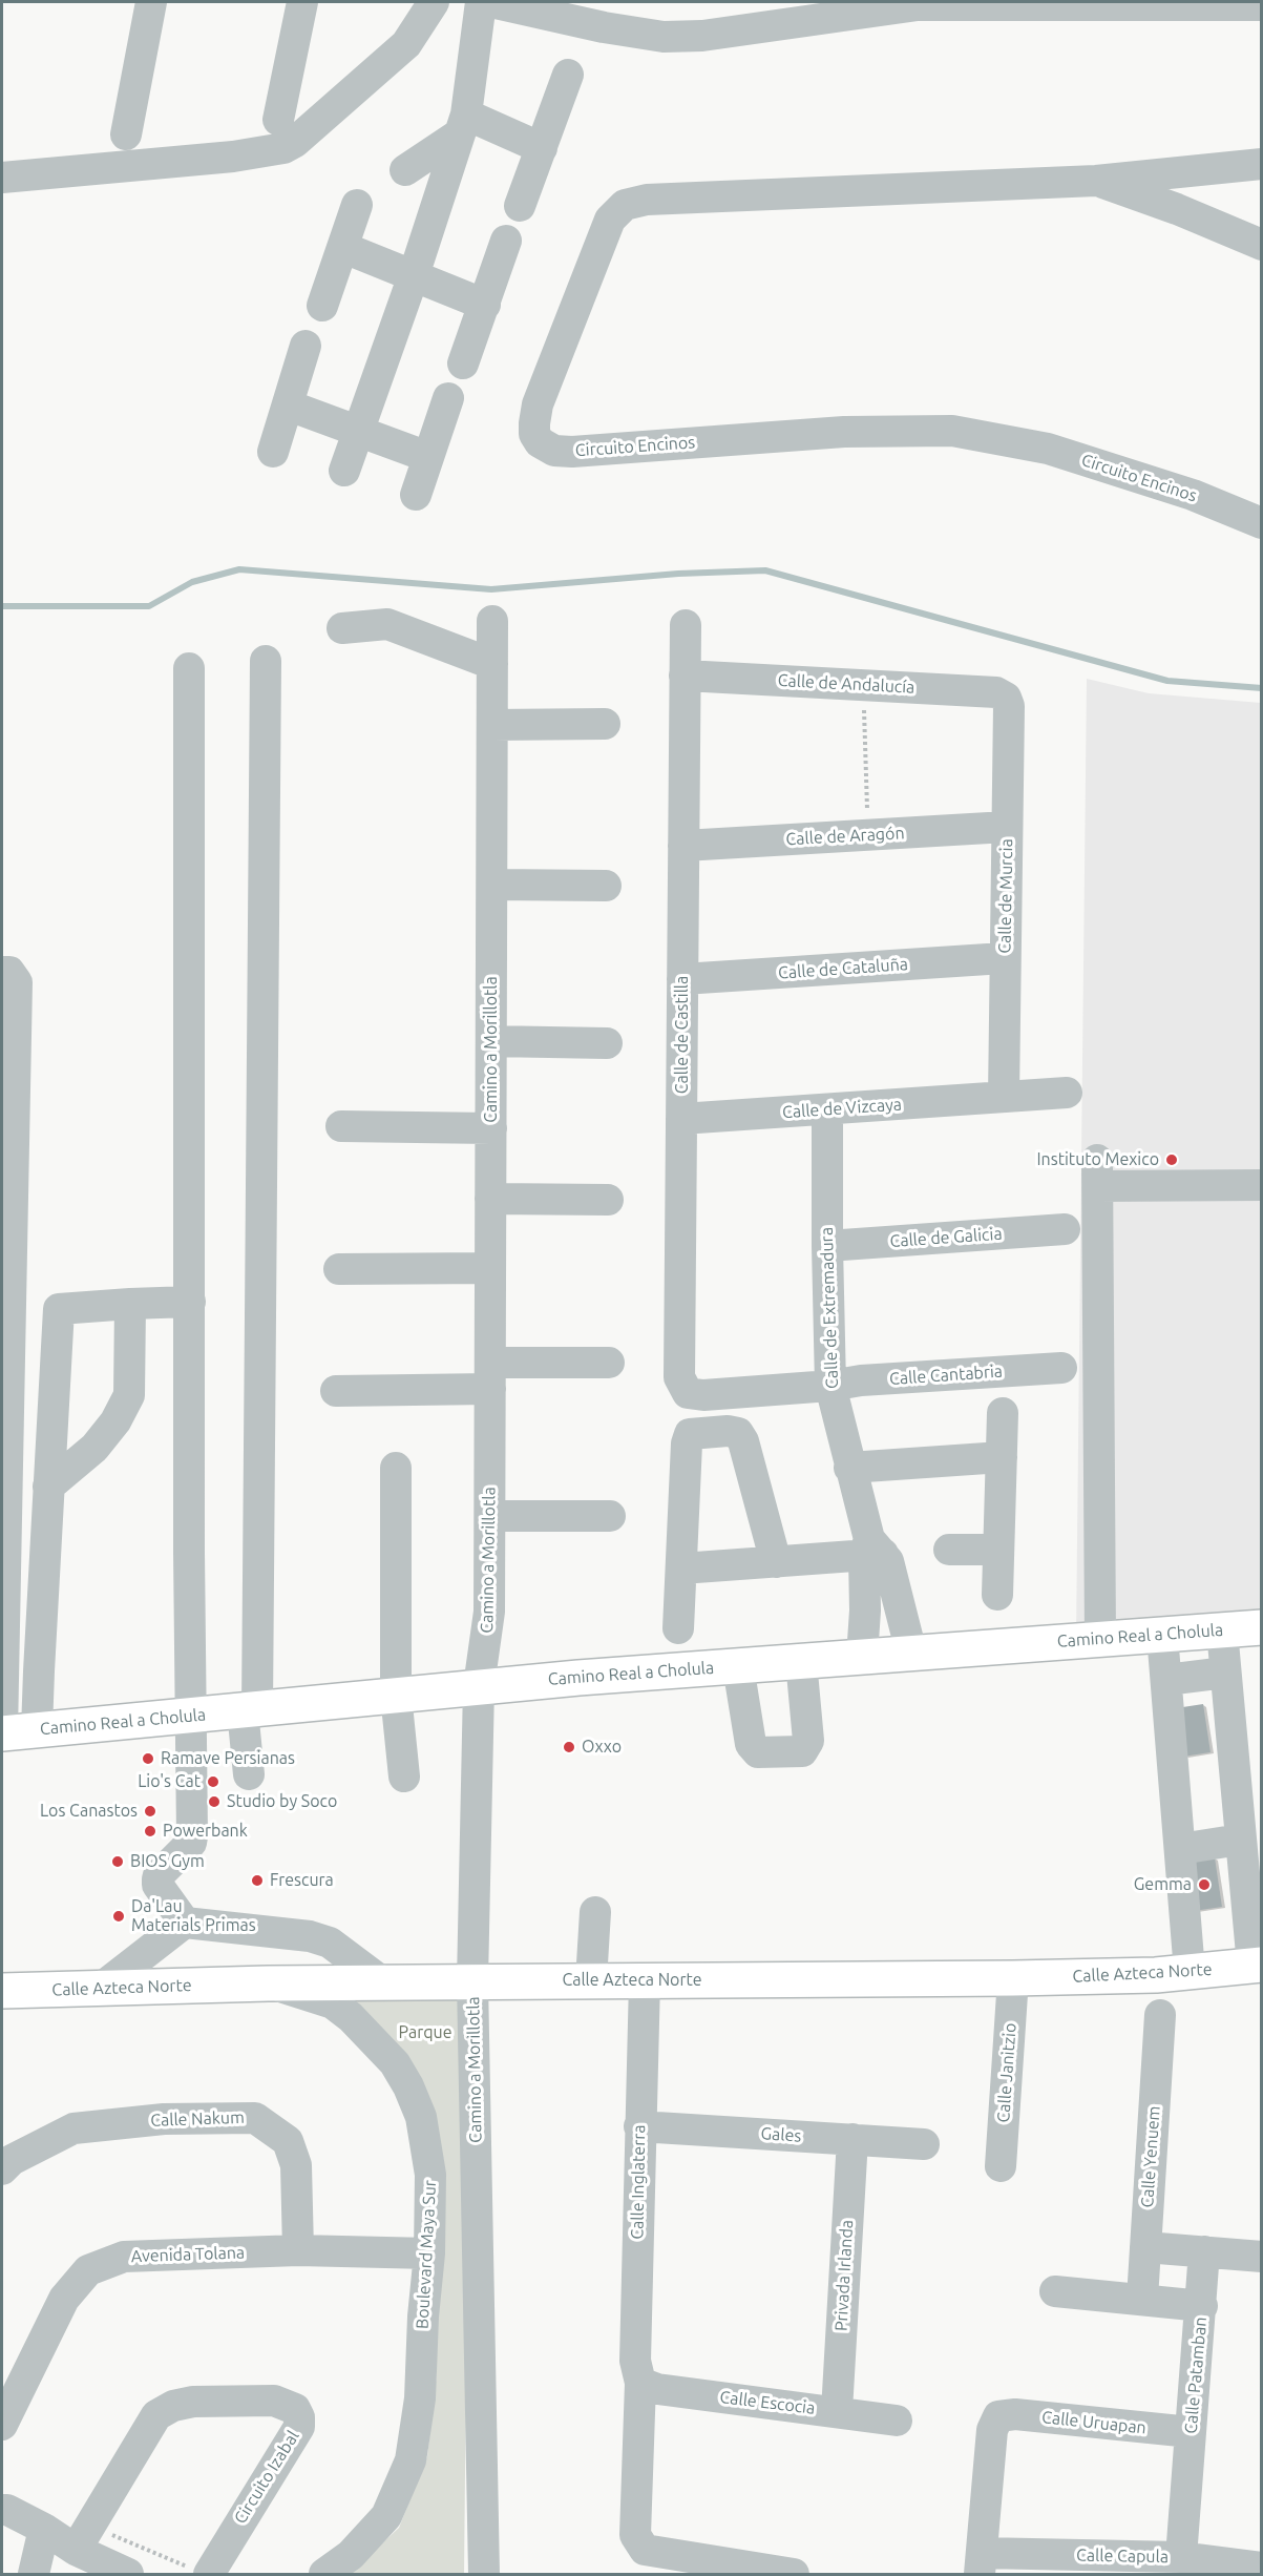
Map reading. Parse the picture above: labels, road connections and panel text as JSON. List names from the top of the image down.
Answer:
{
  "streets": {
    "main road": ["Camino Real a Cholula", "Calle Azteca Norte"],
    "street": [
      "Circuito Encinos",
      "Calle de Andalucía",
      "Calle de Aragón",
      "Calle de Murcia",
      "Calle de Cataluña",
      "Calle de Castilla",
      "Camino a Morillotla",
      "Calle de Vizcaya",
      "Calle de Galicia",
      "Calle de Extremadura",
      "Calle Cantabria",
      "Calle Janitzio",
      "Calle Nakum",
      "Gales",
      "Calle Yenuem",
      "Calle Inglaterra",
      "Avenida Tolana",
      "Boulevard Maya Sur",
      "Privada Irlanda",
      "Calle Patamban",
      "Calle Escocia",
      "Calle Uruapan",
      "Circuito Izabal",
      "Calle Capula"
    ]
  },
  "crossings": [
    ["Calle de Andalucía", "Calle de Murcia"],
    ["Calle de Andalucía", "Calle de Castilla"],
    ["Calle de Aragón", "Calle de Murcia"],
    ["Calle de Aragón", "Calle de Castilla"],
    ["Calle de Murcia", "Calle de Cataluña"],
    ["Calle de Murcia", "Calle de Vizcaya"],
    ["Calle de Cataluña", "Calle de Castilla"],
    ["Calle de Castilla", "Calle de Vizcaya"],
    ["Calle de Castilla", "Calle Cantabria"],
    ["Camino a Morillotla", "Camino Real a Cholula"],
    ["Camino a Morillotla", "Calle Azteca Norte"],
    ["Calle de Vizcaya", "Calle de Extremadura"],
    ["Calle de Galicia", "Calle de Extremadura"],
    ["Calle de Extremadura", "Calle Cantabria"],
    ["Calle de Extremadura", "Camino Real a Cholula"],
    ["Calle Azteca Norte", "Calle Janitzio"],
    ["Calle Azteca Norte", "Calle Inglaterra"],
    ["Calle Azteca Norte", "Boulevard Maya Sur"],
    ["Calle Nakum", "Avenida Tolana"],
    ["Gales", "Calle Inglaterra"],
    ["Gales", "Privada Irlanda"],
    ["Calle Inglaterra", "Calle Escocia"],
    ["Avenida Tolana", "Boulevard Maya Sur"],
    ["Privada Irlanda", "Calle Escocia"],
    ["Calle Patamban", "Calle Uruapan"],
    ["Calle Patamban", "Calle Capula"],
    ["Calle Uruapan", "Calle Capula"]
  ],
  "parks": ["Parque"],
  "places": [
    "Instituto Mexico",
    "Oxxo",
    "Ramave Persianas",
    "Lio's Cat",
    "Studio by Soco",
    "Los Canastos",
    "Powerbank",
    "BIOS Gym",
    "Frescura",
    "Gemma",
    "Da'Lau Materials Primas"
  ]
}
